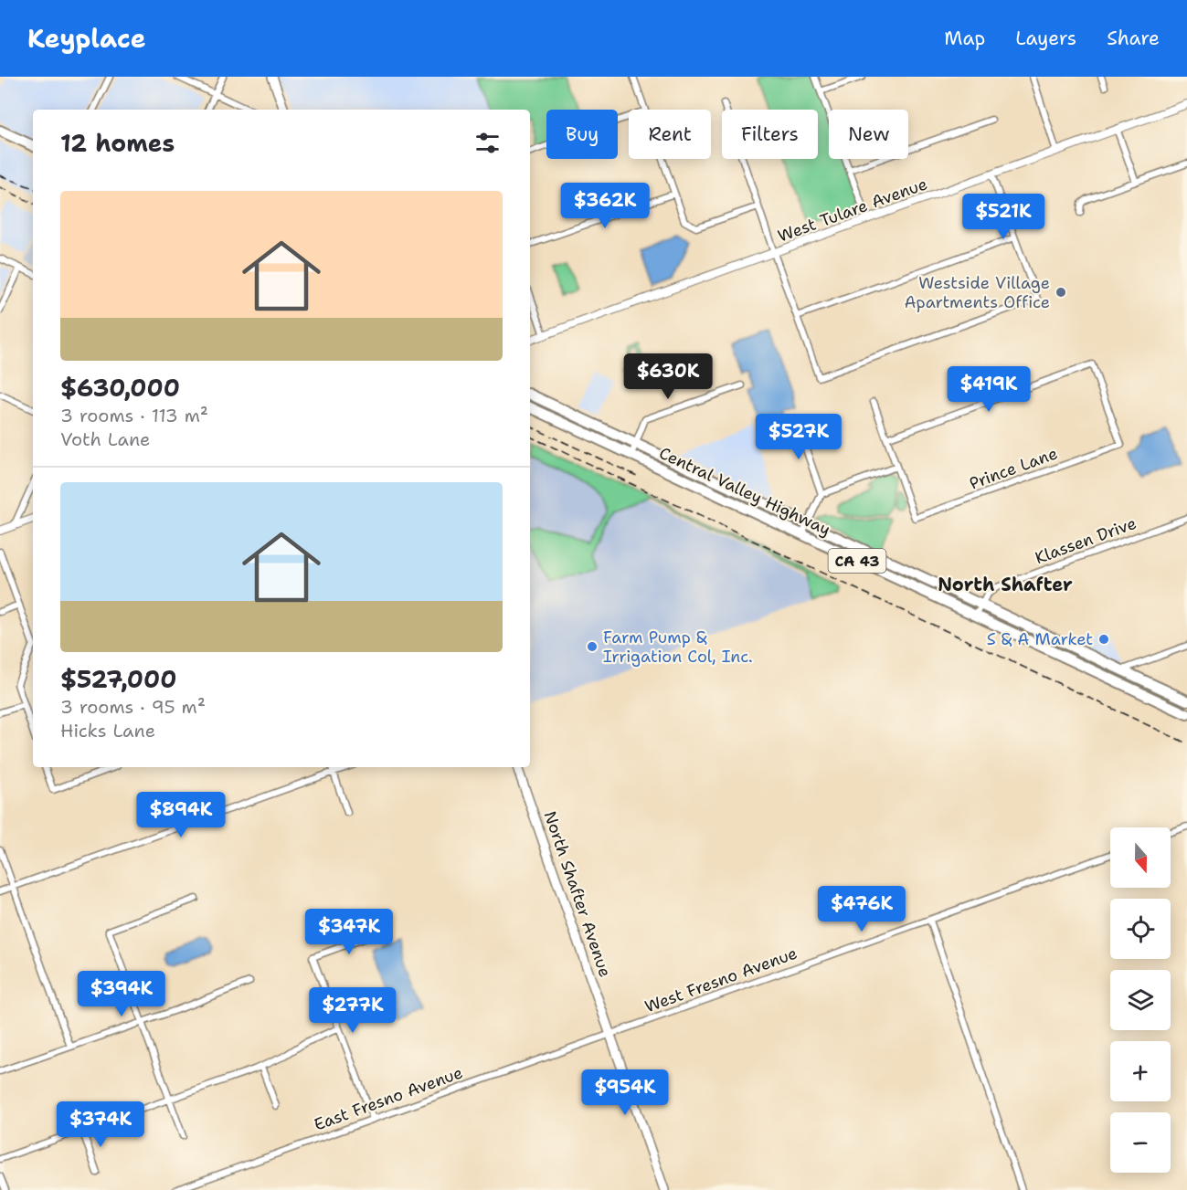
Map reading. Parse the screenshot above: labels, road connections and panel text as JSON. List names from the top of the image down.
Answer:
{
  "streets": {
    "main road": ["Central Valley Highway", "CA 43", "North Shafter Avenue"],
    "street": [
      "West Tulare Avenue",
      "Prince Lane",
      "Klassen Drive",
      "West Fresno Avenue",
      "East Fresno Avenue"
    ]
  },
  "crossings": [
    ["Central Valley Highway", "Klassen Drive"],
    ["North Shafter Avenue", "West Fresno Avenue"],
    ["North Shafter Avenue", "East Fresno Avenue"],
    ["West Fresno Avenue", "East Fresno Avenue"]
  ],
  "districts": ["North Shafter"],
  "places": ["Westside Village Apartments Office", "S & A Market", "Farm Pump & Irrigation Col, Inc."],
  "north": "bottom",
  "page": {
    "header": "Keyplace",
    "nav": ["Map", "Layers", "Share"],
    "chip": [
      "Buy",
      "Rent",
      "Filters",
      "New"
    ],
    "heading": "12 homes",
    "list": [
      {
        "name": "$630,000",
        "note": "3 rooms · 113 m² · Voth Lane"
      },
      {
        "name": "$527,000",
        "note": "3 rooms · 95 m² · Hicks Lane"
      }
    ],
    "price": [
      "$362K",
      "$521K",
      "$630K",
      "$419K",
      "$527K",
      "$894K",
      "$476K",
      "$347K",
      "$394K",
      "$277K",
      "$954K",
      "$374K"
    ],
    "map_buttons": ["+", "−"]
  }
}
